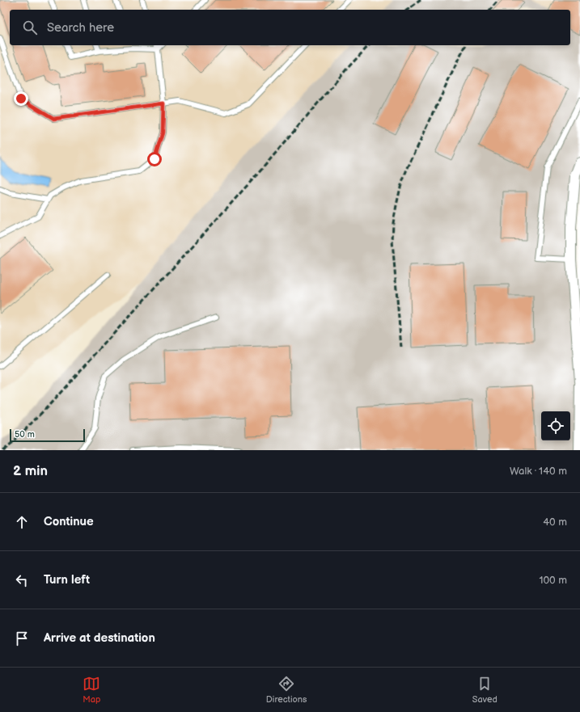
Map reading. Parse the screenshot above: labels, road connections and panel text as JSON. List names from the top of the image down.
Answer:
{
  "scale_bar": "50 m",
  "page": {
    "search": "Search here",
    "scale": "50 m",
    "heading": ["2 min", "Walk · 140 m"],
    "list": [
      ["Continue", "40 m"],
      ["Turn left", "100 m"],
      "Arrive at destination"
    ],
    "nav": ["Map", "Directions", "Saved"]
  }
}
